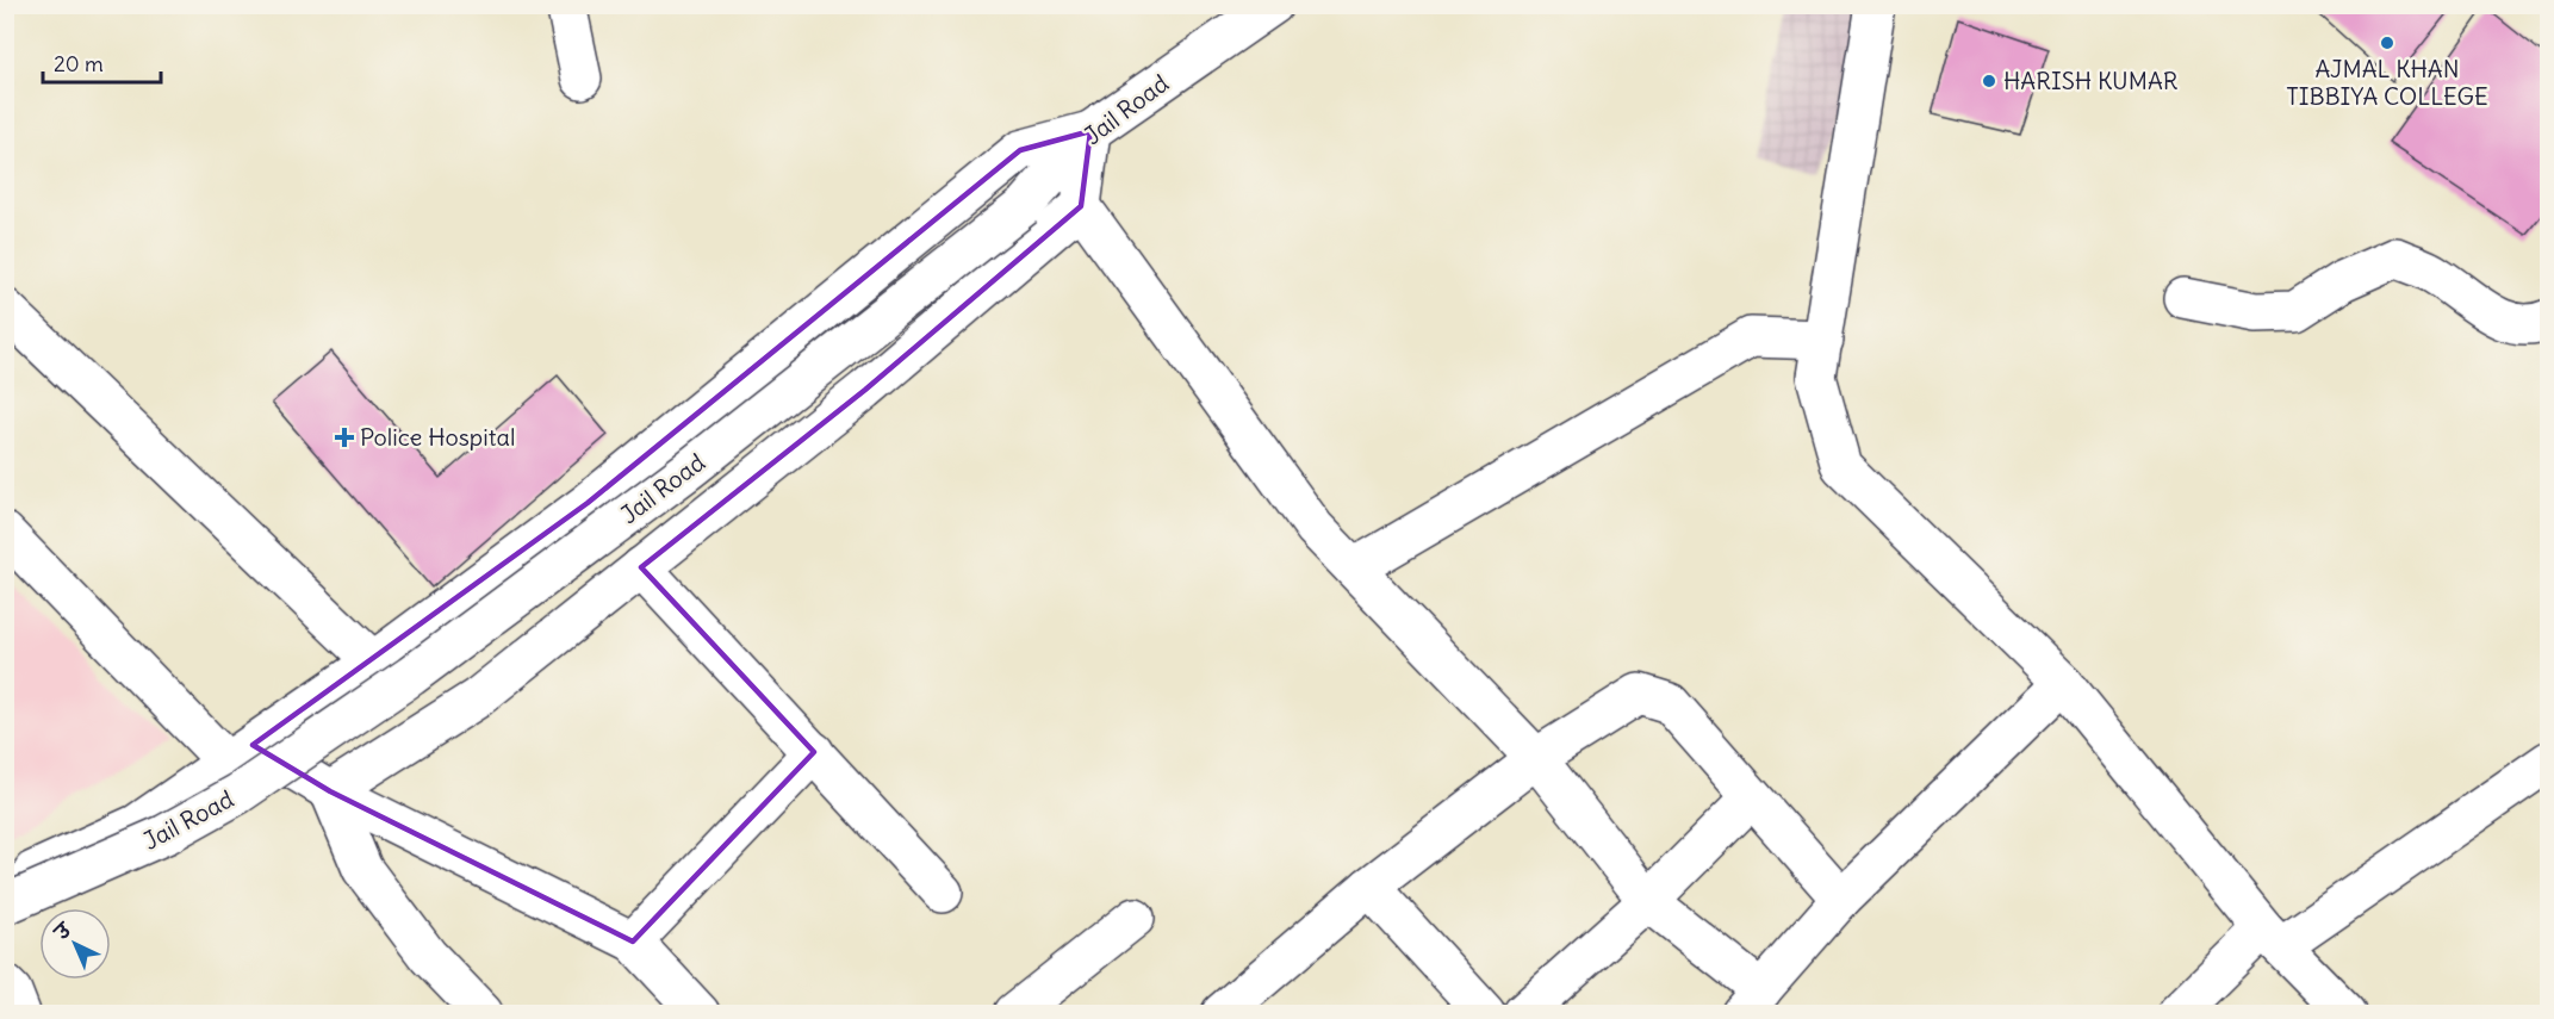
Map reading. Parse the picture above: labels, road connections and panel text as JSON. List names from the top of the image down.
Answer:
{
  "streets": {
    "street": ["Jail Road"]
  },
  "places": {
    "other": ["AJMAL KHAN TIBBIYA COLLEGE", "HARISH KUMAR"],
    "health": ["Police Hospital"]
  },
  "scale_bar": "20 m",
  "north": "top left"
}
